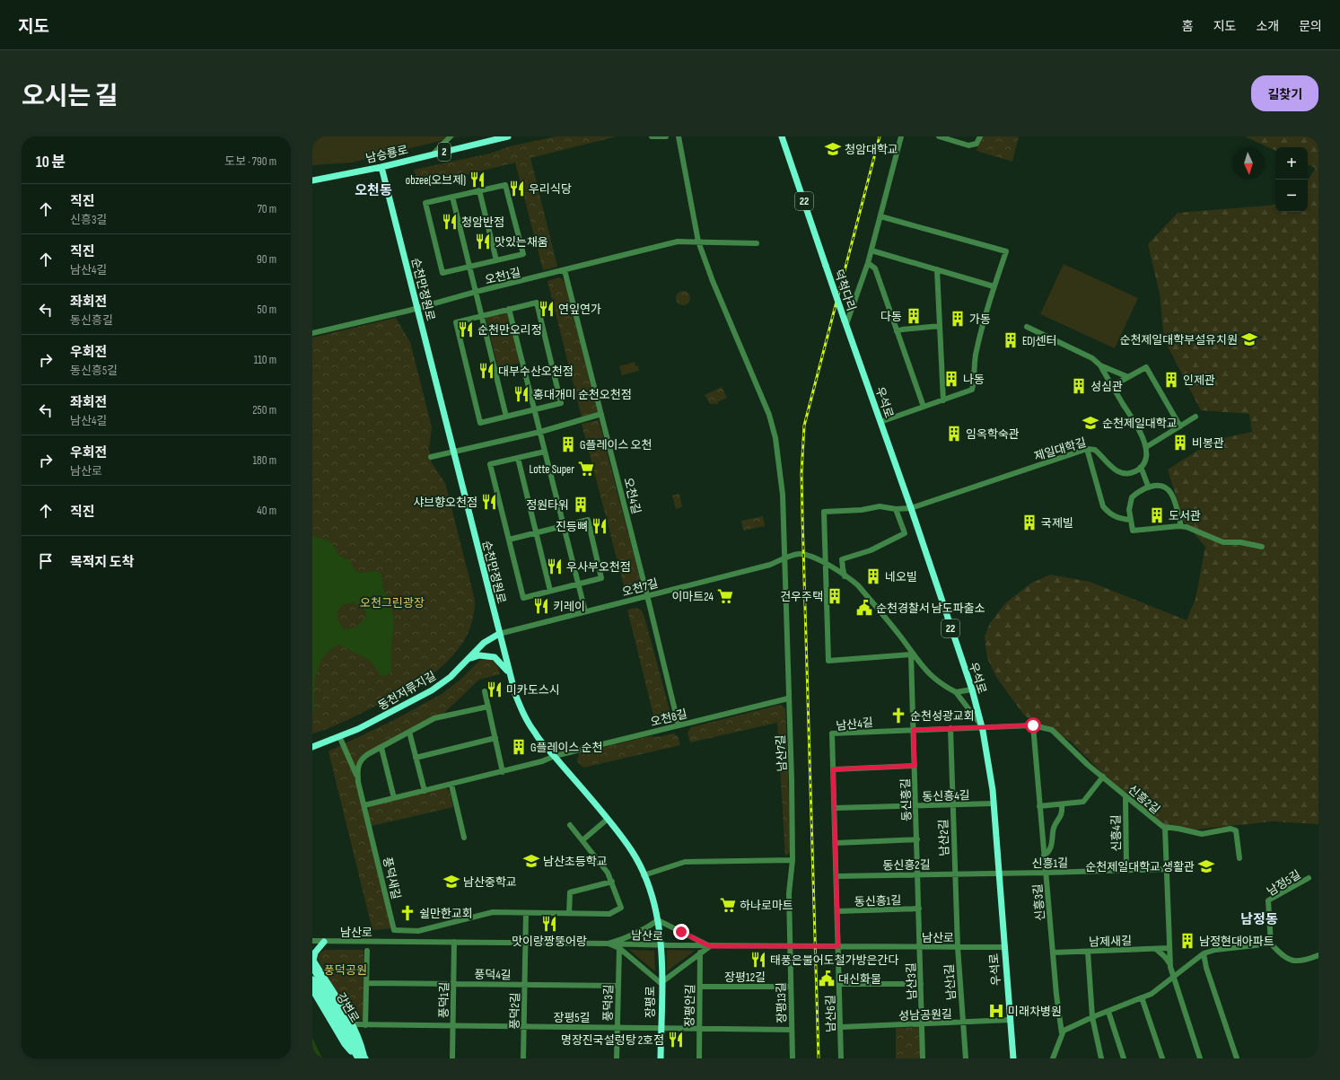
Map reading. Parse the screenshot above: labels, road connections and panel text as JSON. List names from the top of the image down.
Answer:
{
  "streets": {
    "main road": [
      "2",
      "남승룡로",
      "22",
      "순천만정원로",
      "덕척다리",
      "우석로",
      "동천저류지길",
      "장평로",
      "강변로"
    ],
    "street": [
      "오천1길",
      "제일대학길",
      "오천4길",
      "오천7길",
      "오천8길",
      "남산4길",
      "남산7길",
      "동신흥4길",
      "신흥2길",
      "동신흥길",
      "신흥4길",
      "남산2길",
      "신흥1길",
      "동신흥2길",
      "풍덕새길",
      "남정5길",
      "동신흥1길",
      "신흥3길",
      "남산로",
      "남제새길",
      "풍덕4길",
      "장평12길",
      "남산3길",
      "남산1길",
      "풍덕1길",
      "풍덕3길",
      "장평13길",
      "장평안길",
      "풍덕2길",
      "남산6길",
      "성남공원길",
      "장평5길"
    ]
  },
  "crossings": [
    ["남승룡로", "순천만정원로"],
    ["오천1길", "순천만정원로"],
    ["오천1길", "오천4길"],
    ["오천1길", "남산7길"],
    ["순천만정원로", "오천7길"],
    ["순천만정원로", "동천저류지길"],
    ["순천만정원로", "오천8길"],
    ["순천만정원로", "남산로"],
    ["순천만정원로", "장평로"],
    ["덕척다리", "우석로"],
    ["우석로", "제일대학길"],
    ["우석로", "오천7길"],
    ["우석로", "남산4길"],
    ["우석로", "동신흥4길"],
    ["우석로", "신흥1길"],
    ["우석로", "동신흥2길"],
    ["우석로", "남산로"],
    ["우석로", "성남공원길"],
    ["오천4길", "오천7길"],
    ["오천4길", "오천8길"],
    ["오천7길", "동천저류지길"],
    ["오천7길", "남산4길"],
    ["오천7길", "남산7길"],
    ["오천7길", "동신흥길"],
    ["오천8길", "남산7길"],
    ["남산4길", "동신흥4길"],
    ["남산4길", "동신흥길"],
    ["남산4길", "남산2길"],
    ["남산4길", "동신흥2길"],
    ["남산4길", "동신흥1길"],
    ["남산4길", "남산로"],
    ["남산4길", "남산6길"],
    ["남산7길", "남산로"],
    ["남산7길", "장평13길"],
    ["동신흥4길", "동신흥길"],
    ["동신흥4길", "남산2길"],
    ["신흥2길", "신흥4길"],
    ["신흥2길", "신흥3길"],
    ["동신흥길", "동신흥2길"],
    ["동신흥길", "동신흥1길"],
    ["동신흥길", "남산로"],
    ["동신흥길", "남산3길"],
    ["신흥4길", "신흥1길"],
    ["남산2길", "동신흥2길"],
    ["남산2길", "남산로"],
    ["남산2길", "남산1길"],
    ["신흥1길", "동신흥2길"],
    ["신흥1길", "신흥3길"],
    ["풍덕새길", "풍덕2길"],
    ["신흥3길", "남제새길"],
    ["남산로", "남산3길"],
    ["남산로", "남산1길"],
    ["남산로", "풍덕1길"],
    ["남산로", "장평로"],
    ["남산로", "장평13길"],
    ["남산로", "풍덕2길"],
    ["남산로", "남산6길"],
    ["풍덕4길", "풍덕1길"],
    ["풍덕4길", "풍덕3길"],
    ["풍덕4길", "풍덕2길"],
    ["장평12길", "장평13길"],
    ["장평12길", "장평안길"],
    ["남산3길", "성남공원길"],
    ["남산1길", "성남공원길"],
    ["풍덕1길", "장평5길"],
    ["장평로", "장평5길"],
    ["풍덕3길", "장평5길"],
    ["장평13길", "장평5길"],
    ["장평안길", "장평5길"],
    ["풍덕2길", "장평5길"],
    ["남산6길", "성남공원길"]
  ],
  "districts": ["오천동", "남정동"],
  "parks": ["오천그린광장", "풍덕공원"],
  "places": {
    "school or university": [
      "청암대학교",
      "순천제일대학부설유치원",
      "순천제일대학교",
      "남산초등학교",
      "순천제일대학교 생활관",
      "남산중학교"
    ],
    "restaurant": [
      "obzee(오브제)",
      "우리식당",
      "청암반점",
      "맛있는채움",
      "연잎연가",
      "순천만오리정",
      "대부수산오천점",
      "홍대개미 순천오천점",
      "샤브향오천점",
      "진등뼈",
      "우사부오천점",
      "키레이",
      "미카도스시",
      "맛이랑짱뚱어랑",
      "태풍은불어도철가방은간다",
      "명장진국설렁탕 2호점"
    ],
    "building": [
      "다동",
      "가동",
      "EDJ센터",
      "나동",
      "인제관",
      "성심관",
      "임옥학숙관",
      "비봉관",
      "G플레이스 오천",
      "정원타워",
      "도서관",
      "국제빌",
      "네오빌",
      "건우주택",
      "G플레이스 순천",
      "남정현대아파트"
    ],
    "supermarket": ["Lotte Super", "이마트24", "하나로마트"],
    "public building": ["순천경찰서 남도파출소", "대신화물"],
    "church": ["순천성광교회", "쉴만한교회"],
    "hospital": ["미래차병원"]
  },
  "north": "bottom",
  "page": {
    "header": "지도",
    "nav": [
      "홈",
      "지도",
      "소개",
      "문의"
    ],
    "title": "오시는 길",
    "buttons": "길찾기",
    "heading": ["10 분", "도보 · 790 m"],
    "map_buttons": ["+", "−"],
    "list": [
      ["직진", "신흥3길", "70 m"],
      ["직진", "남산4길", "90 m"],
      ["좌회전", "동신흥길", "50 m"],
      ["우회전", "동신흥5길", "110 m"],
      ["좌회전", "남산4길", "250 m"],
      ["우회전", "남산로", "180 m"],
      ["직진", "40 m"],
      "목적지 도착"
    ]
  }
}
